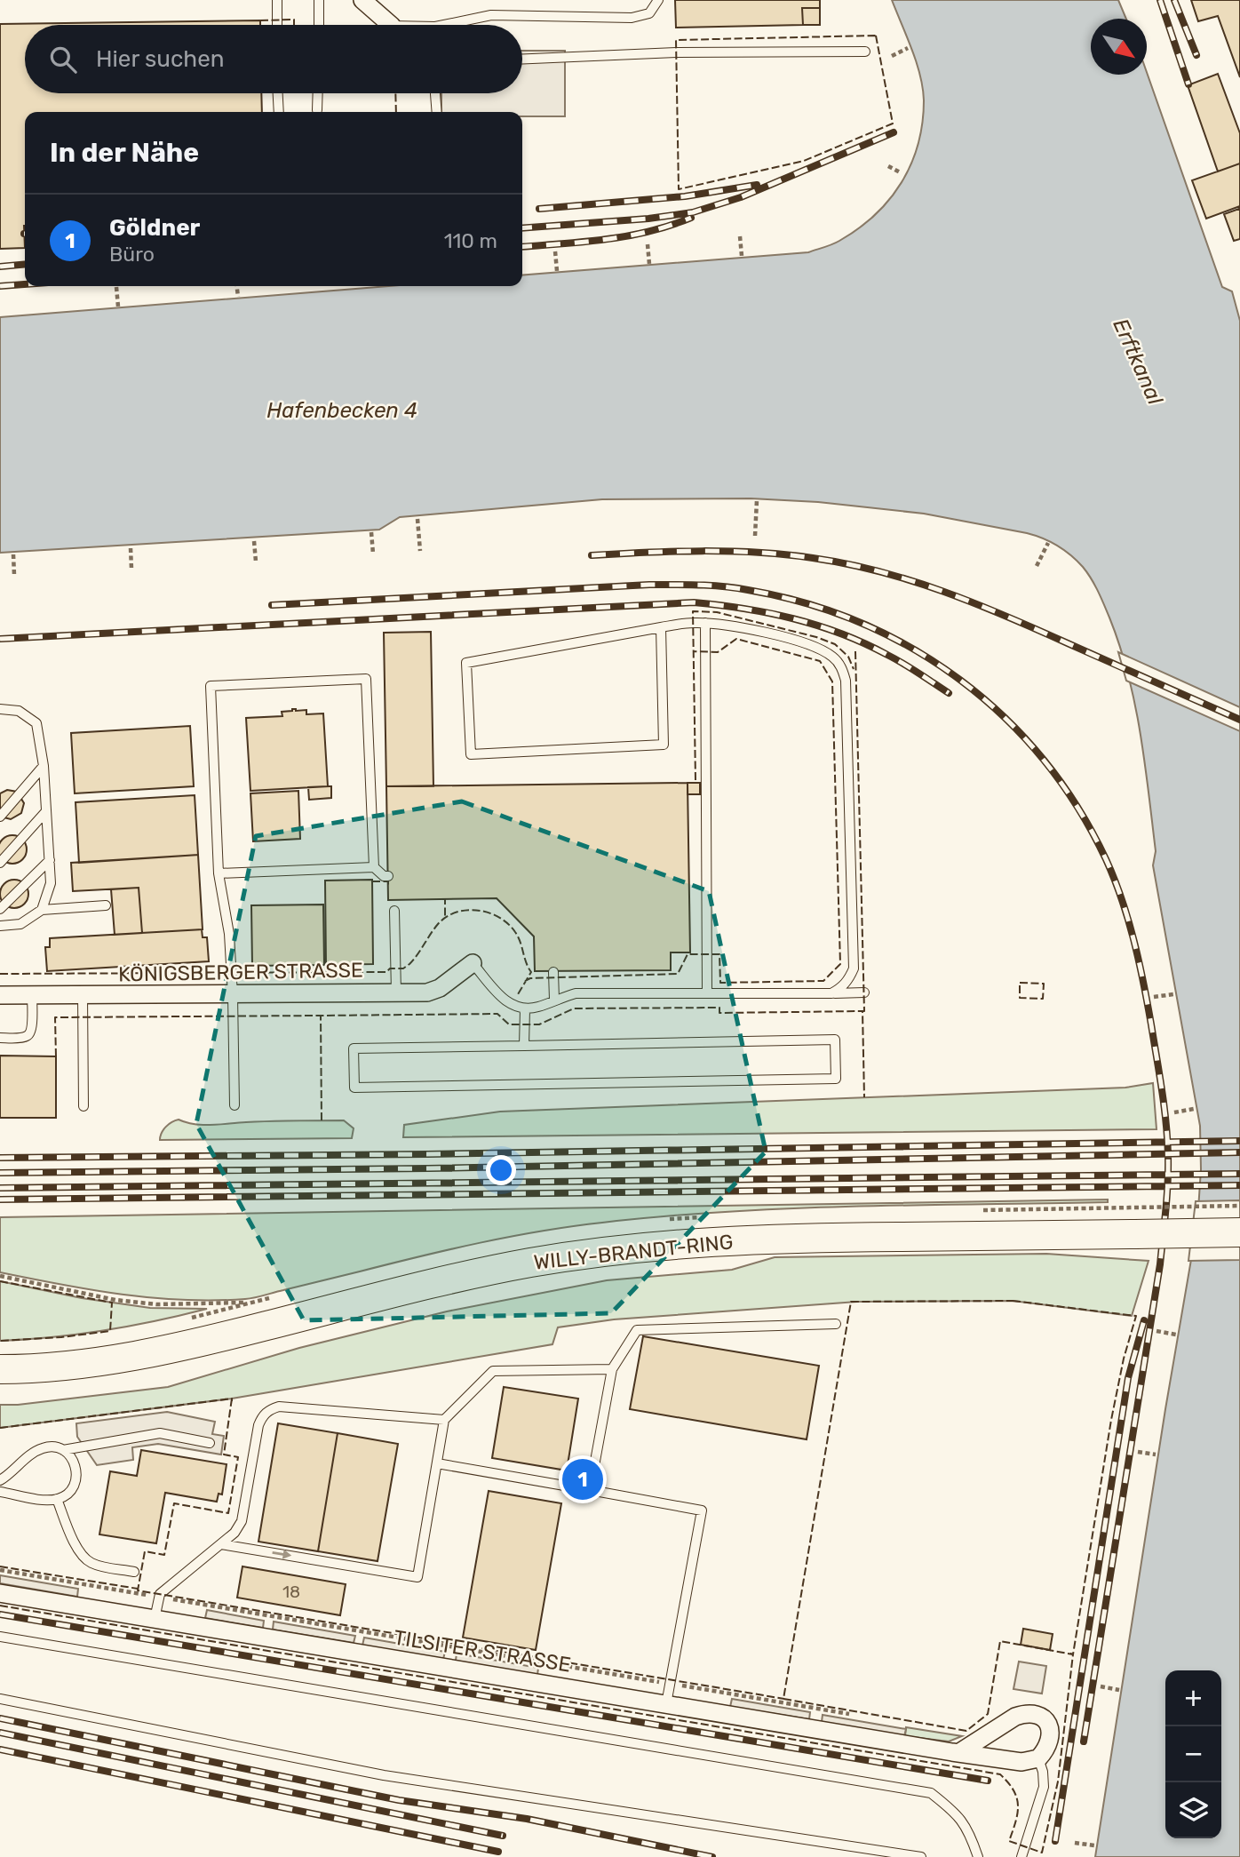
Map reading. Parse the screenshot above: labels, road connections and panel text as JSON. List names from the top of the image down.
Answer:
{
  "streets": {
    "main road": ["WILLY-BRANDT-RING"],
    "street": ["KÖNIGSBERGER STRASSE", "TILSITER STRASSE"]
  },
  "water": ["Erftkanal", "Hafenbecken 4"],
  "house_numbers": ["18"],
  "north": "bottom right",
  "page": {
    "search": "Hier suchen",
    "heading": "In der Nähe",
    "list": [
      {
        "mark": "1",
        "name": "Göldner",
        "note": "Büro",
        "value": "110 m"
      }
    ],
    "pins": "1",
    "map_buttons": ["+", "−"]
  }
}
